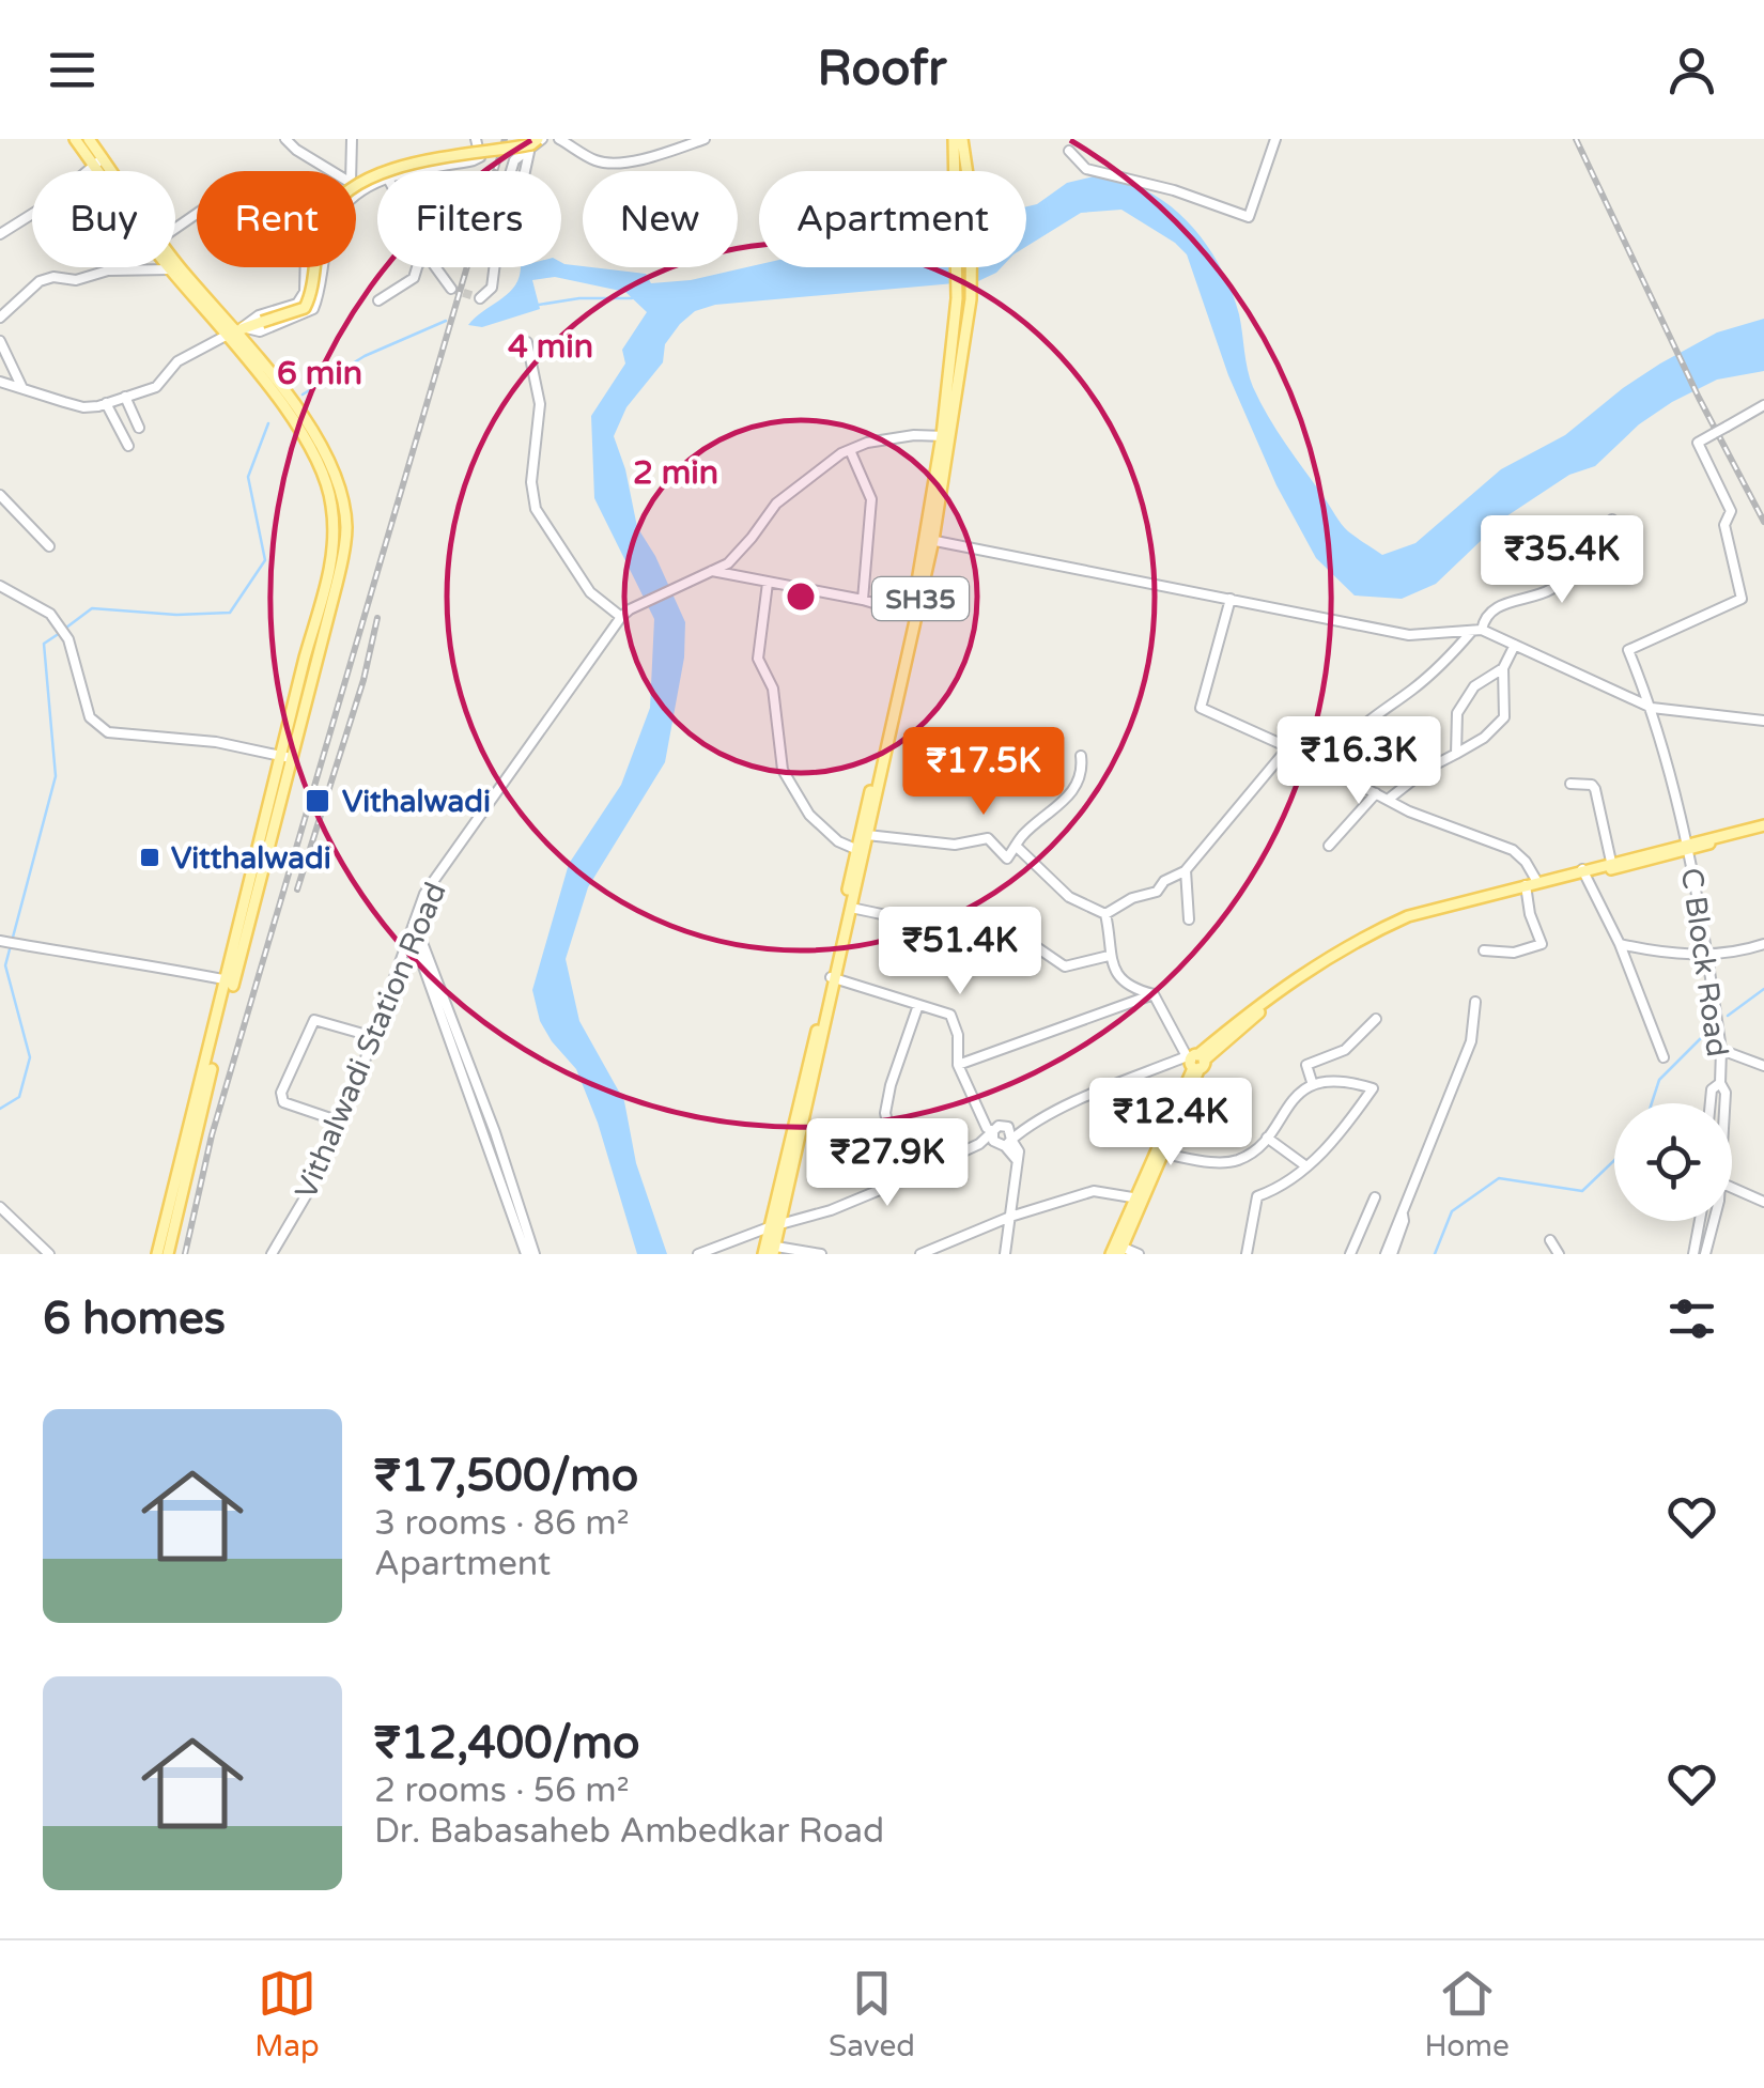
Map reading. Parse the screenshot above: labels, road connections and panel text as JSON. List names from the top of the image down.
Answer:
{
  "streets": {
    "main road": ["SH35"],
    "street": ["C Block Road", "Vithalwadi Station Road"]
  },
  "places": {
    "transit": ["Vithalwadi", "Vitthalwadi"]
  },
  "page": {
    "header": "Roofr",
    "chip": [
      "Buy",
      "Rent",
      "Filters",
      "New",
      "Apartment"
    ],
    "price": [
      "₹35.4K",
      "₹16.3K",
      "₹17.5K",
      "₹51.4K",
      "₹12.4K",
      "₹27.9K"
    ],
    "heading": "6 homes",
    "list": [
      {
        "name": "₹17,500/mo",
        "note": "3 rooms · 86 m² · Apartment"
      },
      {
        "name": "₹12,400/mo",
        "note": "2 rooms · 56 m² · Dr. Babasaheb Ambedkar Road"
      }
    ],
    "tabs": ["Map", "Saved", "Home"]
  },
  "rings": ["4 min", "6 min", "2 min"]
}
